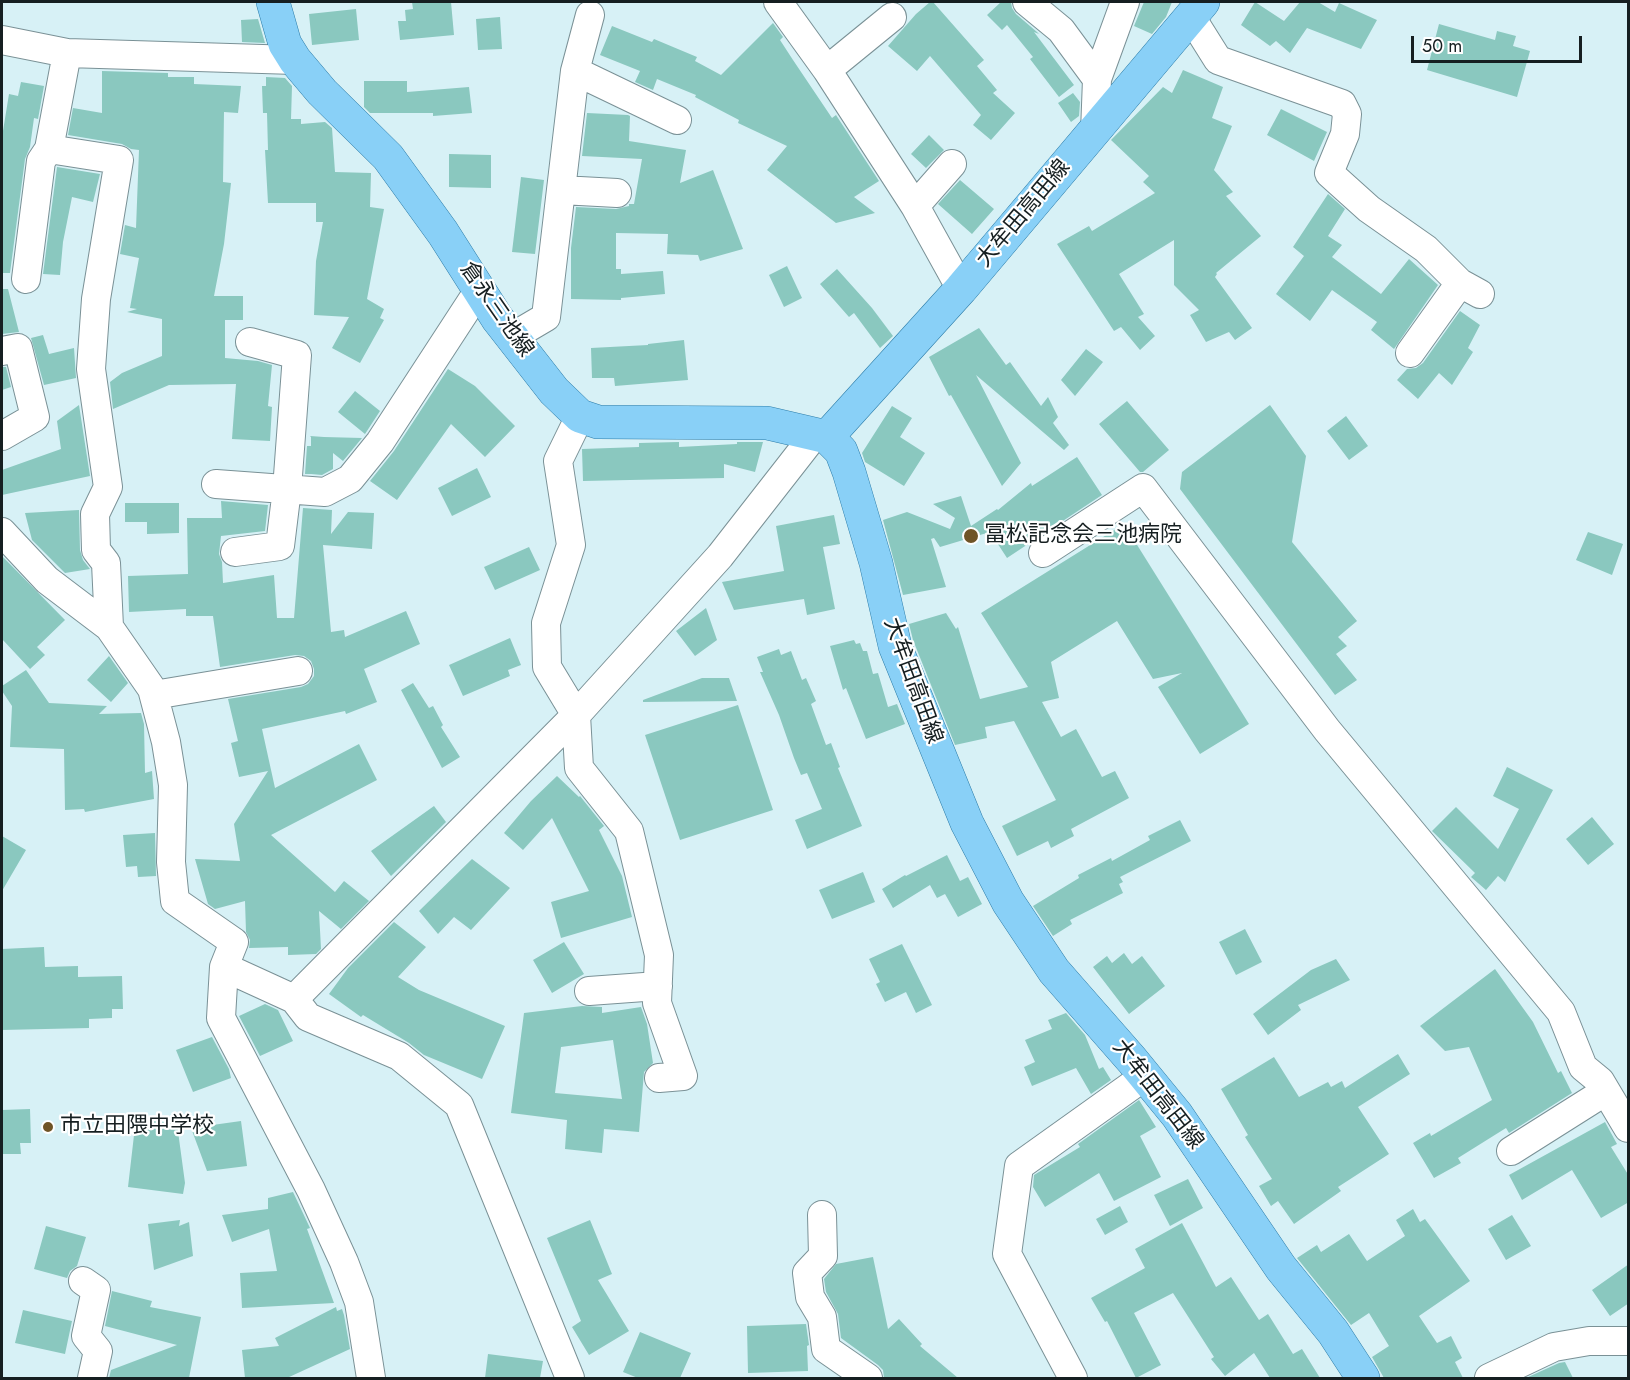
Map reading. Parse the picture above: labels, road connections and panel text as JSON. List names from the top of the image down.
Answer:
{
  "streets": {
    "main road": ["大牟田高田線", "倉永三池線"]
  },
  "places": ["冨松記念会三池病院", "市立田隈中学校"],
  "scale_bar": "50 m"
}
